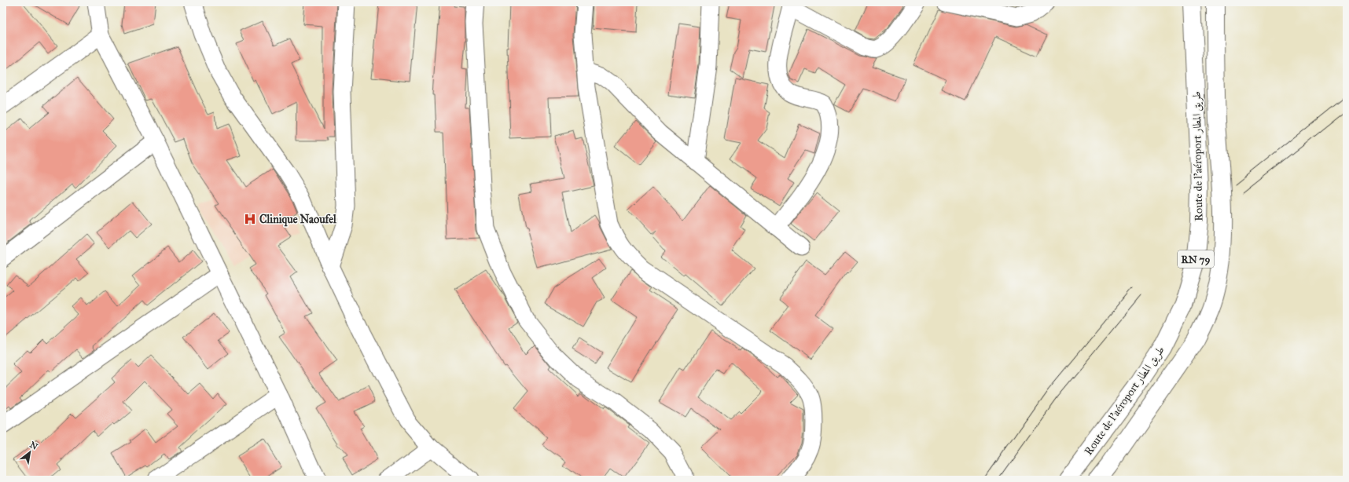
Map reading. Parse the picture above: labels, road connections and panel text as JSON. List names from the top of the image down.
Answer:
{
  "streets": {
    "highway": ["Route de l'aéroport طريق المطار", "RN 79"]
  },
  "places": {
    "hospital": ["Clinique Naoufel"]
  },
  "north": "top right"
}
